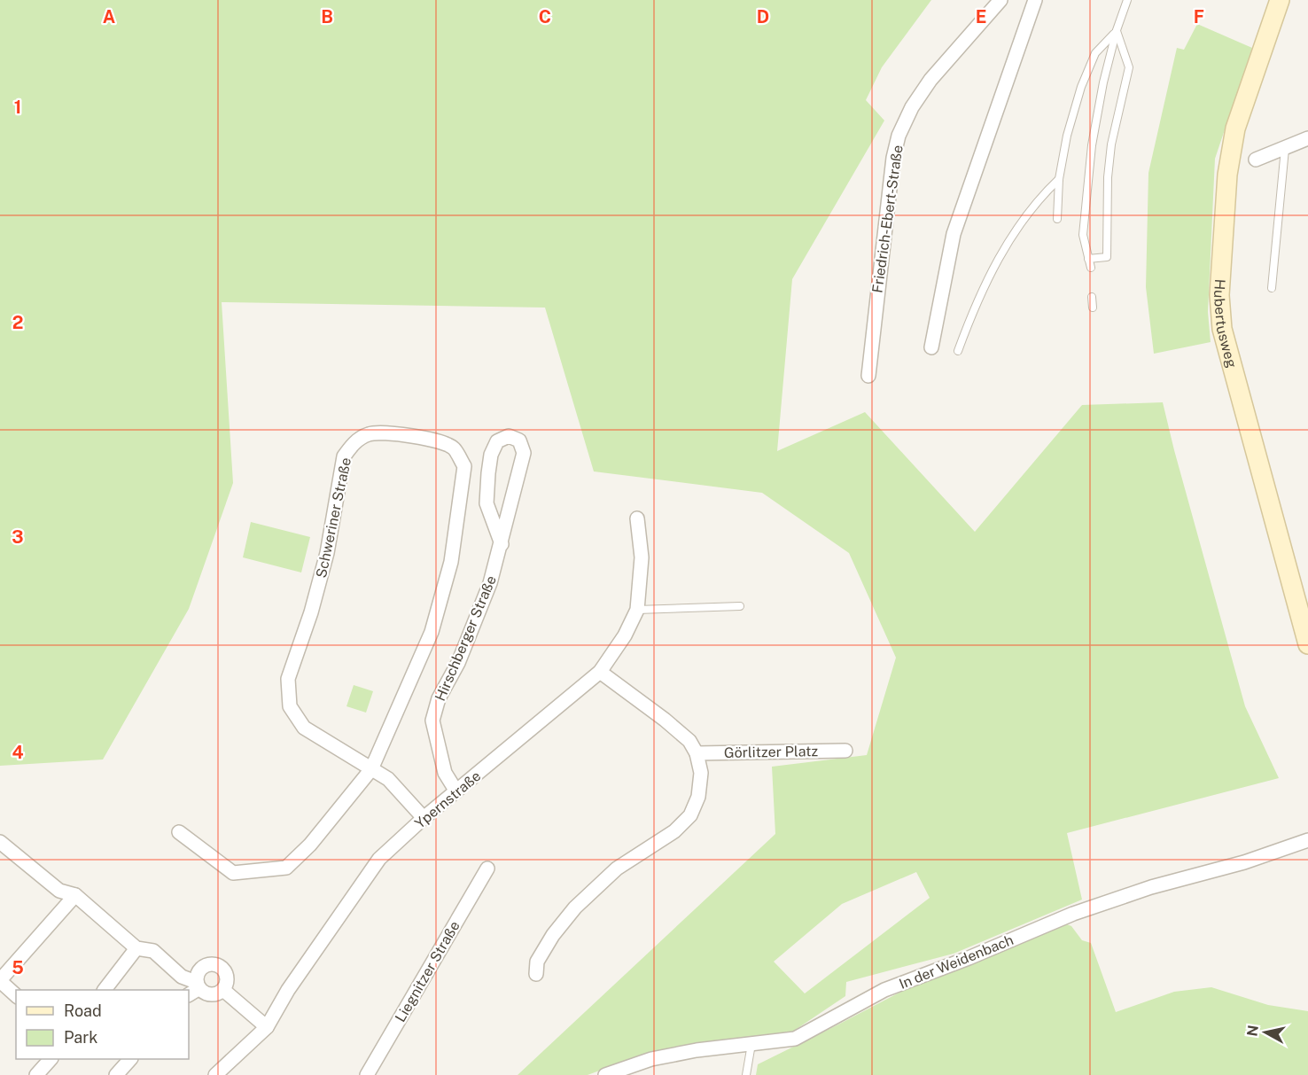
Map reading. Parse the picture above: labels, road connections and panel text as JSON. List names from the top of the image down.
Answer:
{
  "streets": {
    "street": [
      "Friedrich-Ebert-Straße",
      "Hubertusweg",
      "Schweriner Straße",
      "Hirschberger Straße",
      "Görlitzer Platz",
      "Ypernstraße",
      "In der Weidenbach",
      "Liegnitzer Straße"
    ]
  },
  "crossings": [
    ["Schweriner Straße", "Ypernstraße"],
    ["Hirschberger Straße", "Ypernstraße"]
  ],
  "legend": ["Road", "Park"],
  "north": "left",
  "grid": {
    "columns": [
      "A",
      "B",
      "C",
      "D",
      "E",
      "F"
    ],
    "rows": [
      "1",
      "2",
      "3",
      "4",
      "5"
    ]
  }
}
